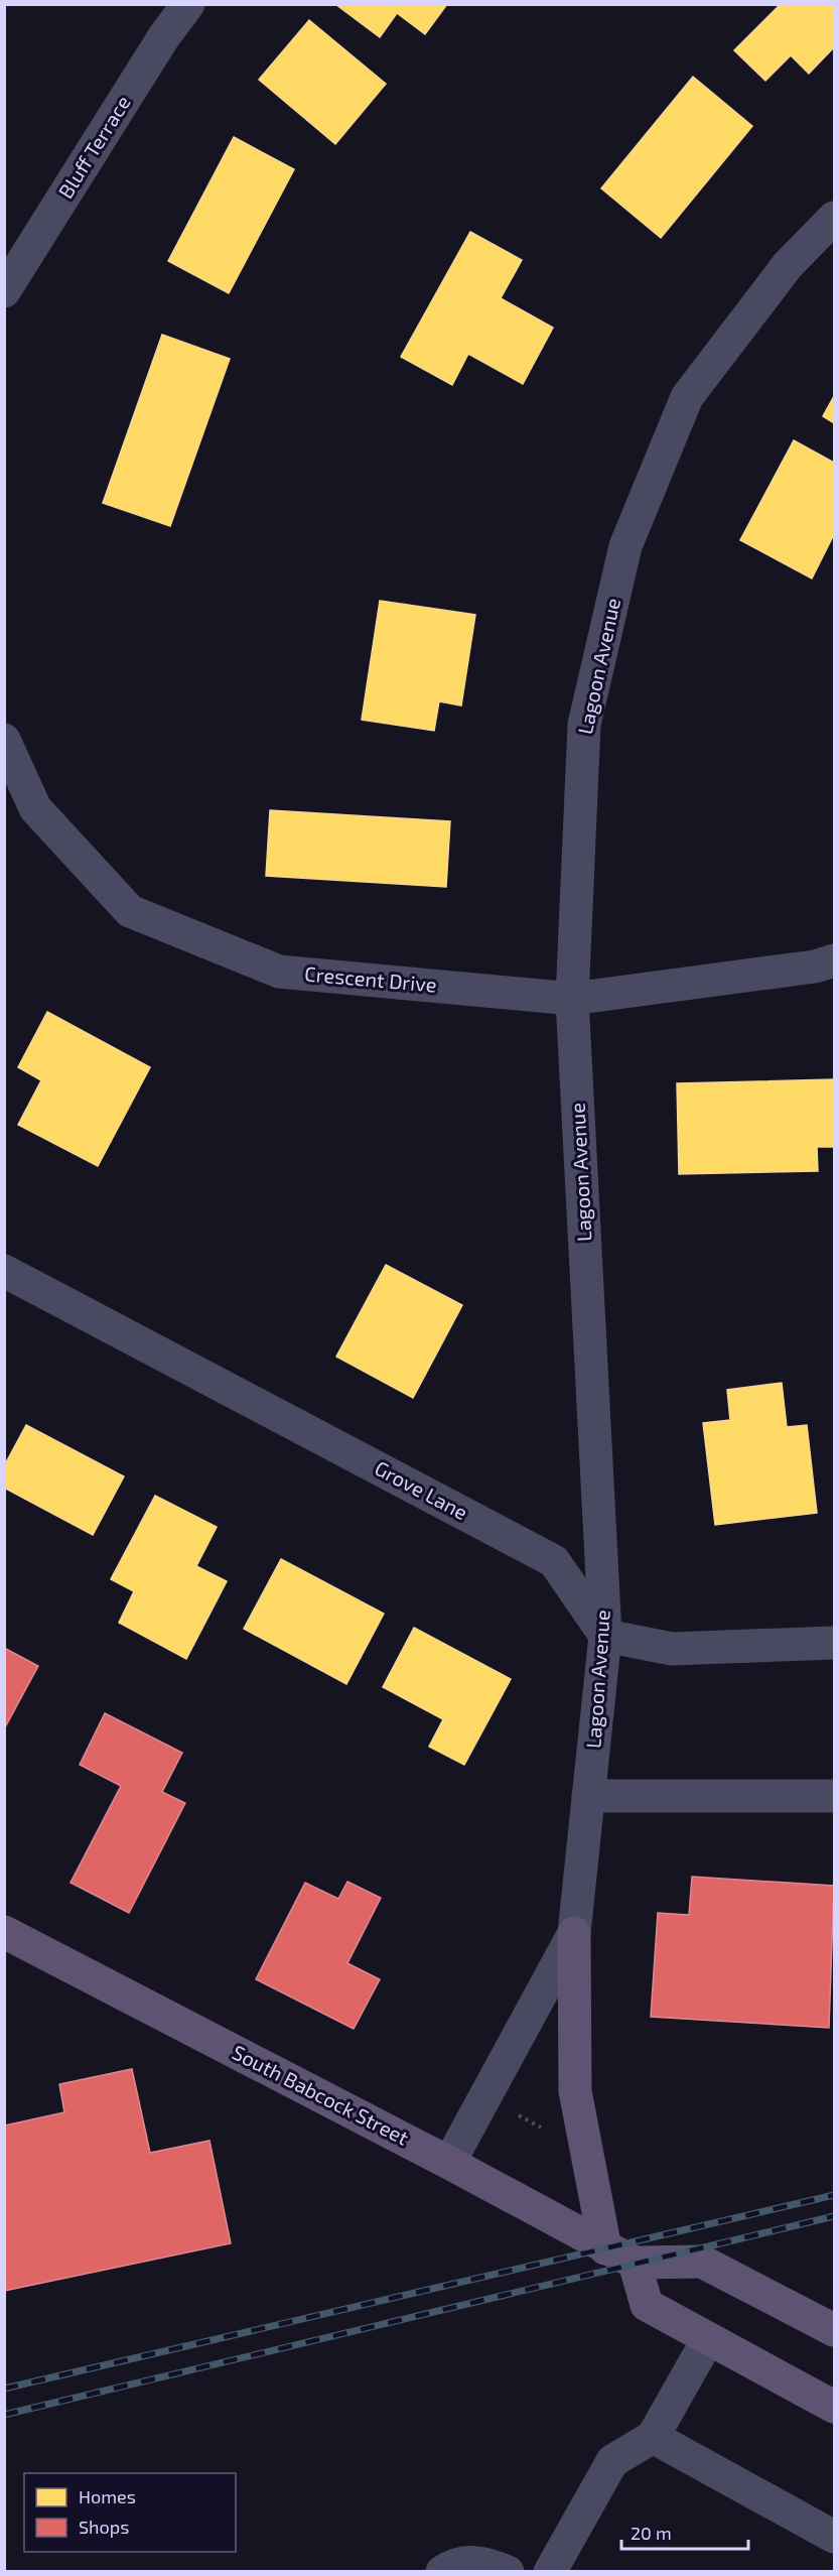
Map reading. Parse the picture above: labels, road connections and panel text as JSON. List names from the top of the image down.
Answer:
{
  "streets": {
    "main road": ["South Babcock Street"],
    "street": [
      "Bluff Terrace",
      "Lagoon Avenue",
      "Crescent Drive",
      "Grove Lane"
    ]
  },
  "crossings": [
    ["Lagoon Avenue", "Crescent Drive"],
    ["Lagoon Avenue", "Grove Lane"],
    ["Lagoon Avenue", "South Babcock Street"]
  ],
  "legend": ["Homes", "Shops"],
  "scale_bar": "20 m"
}
